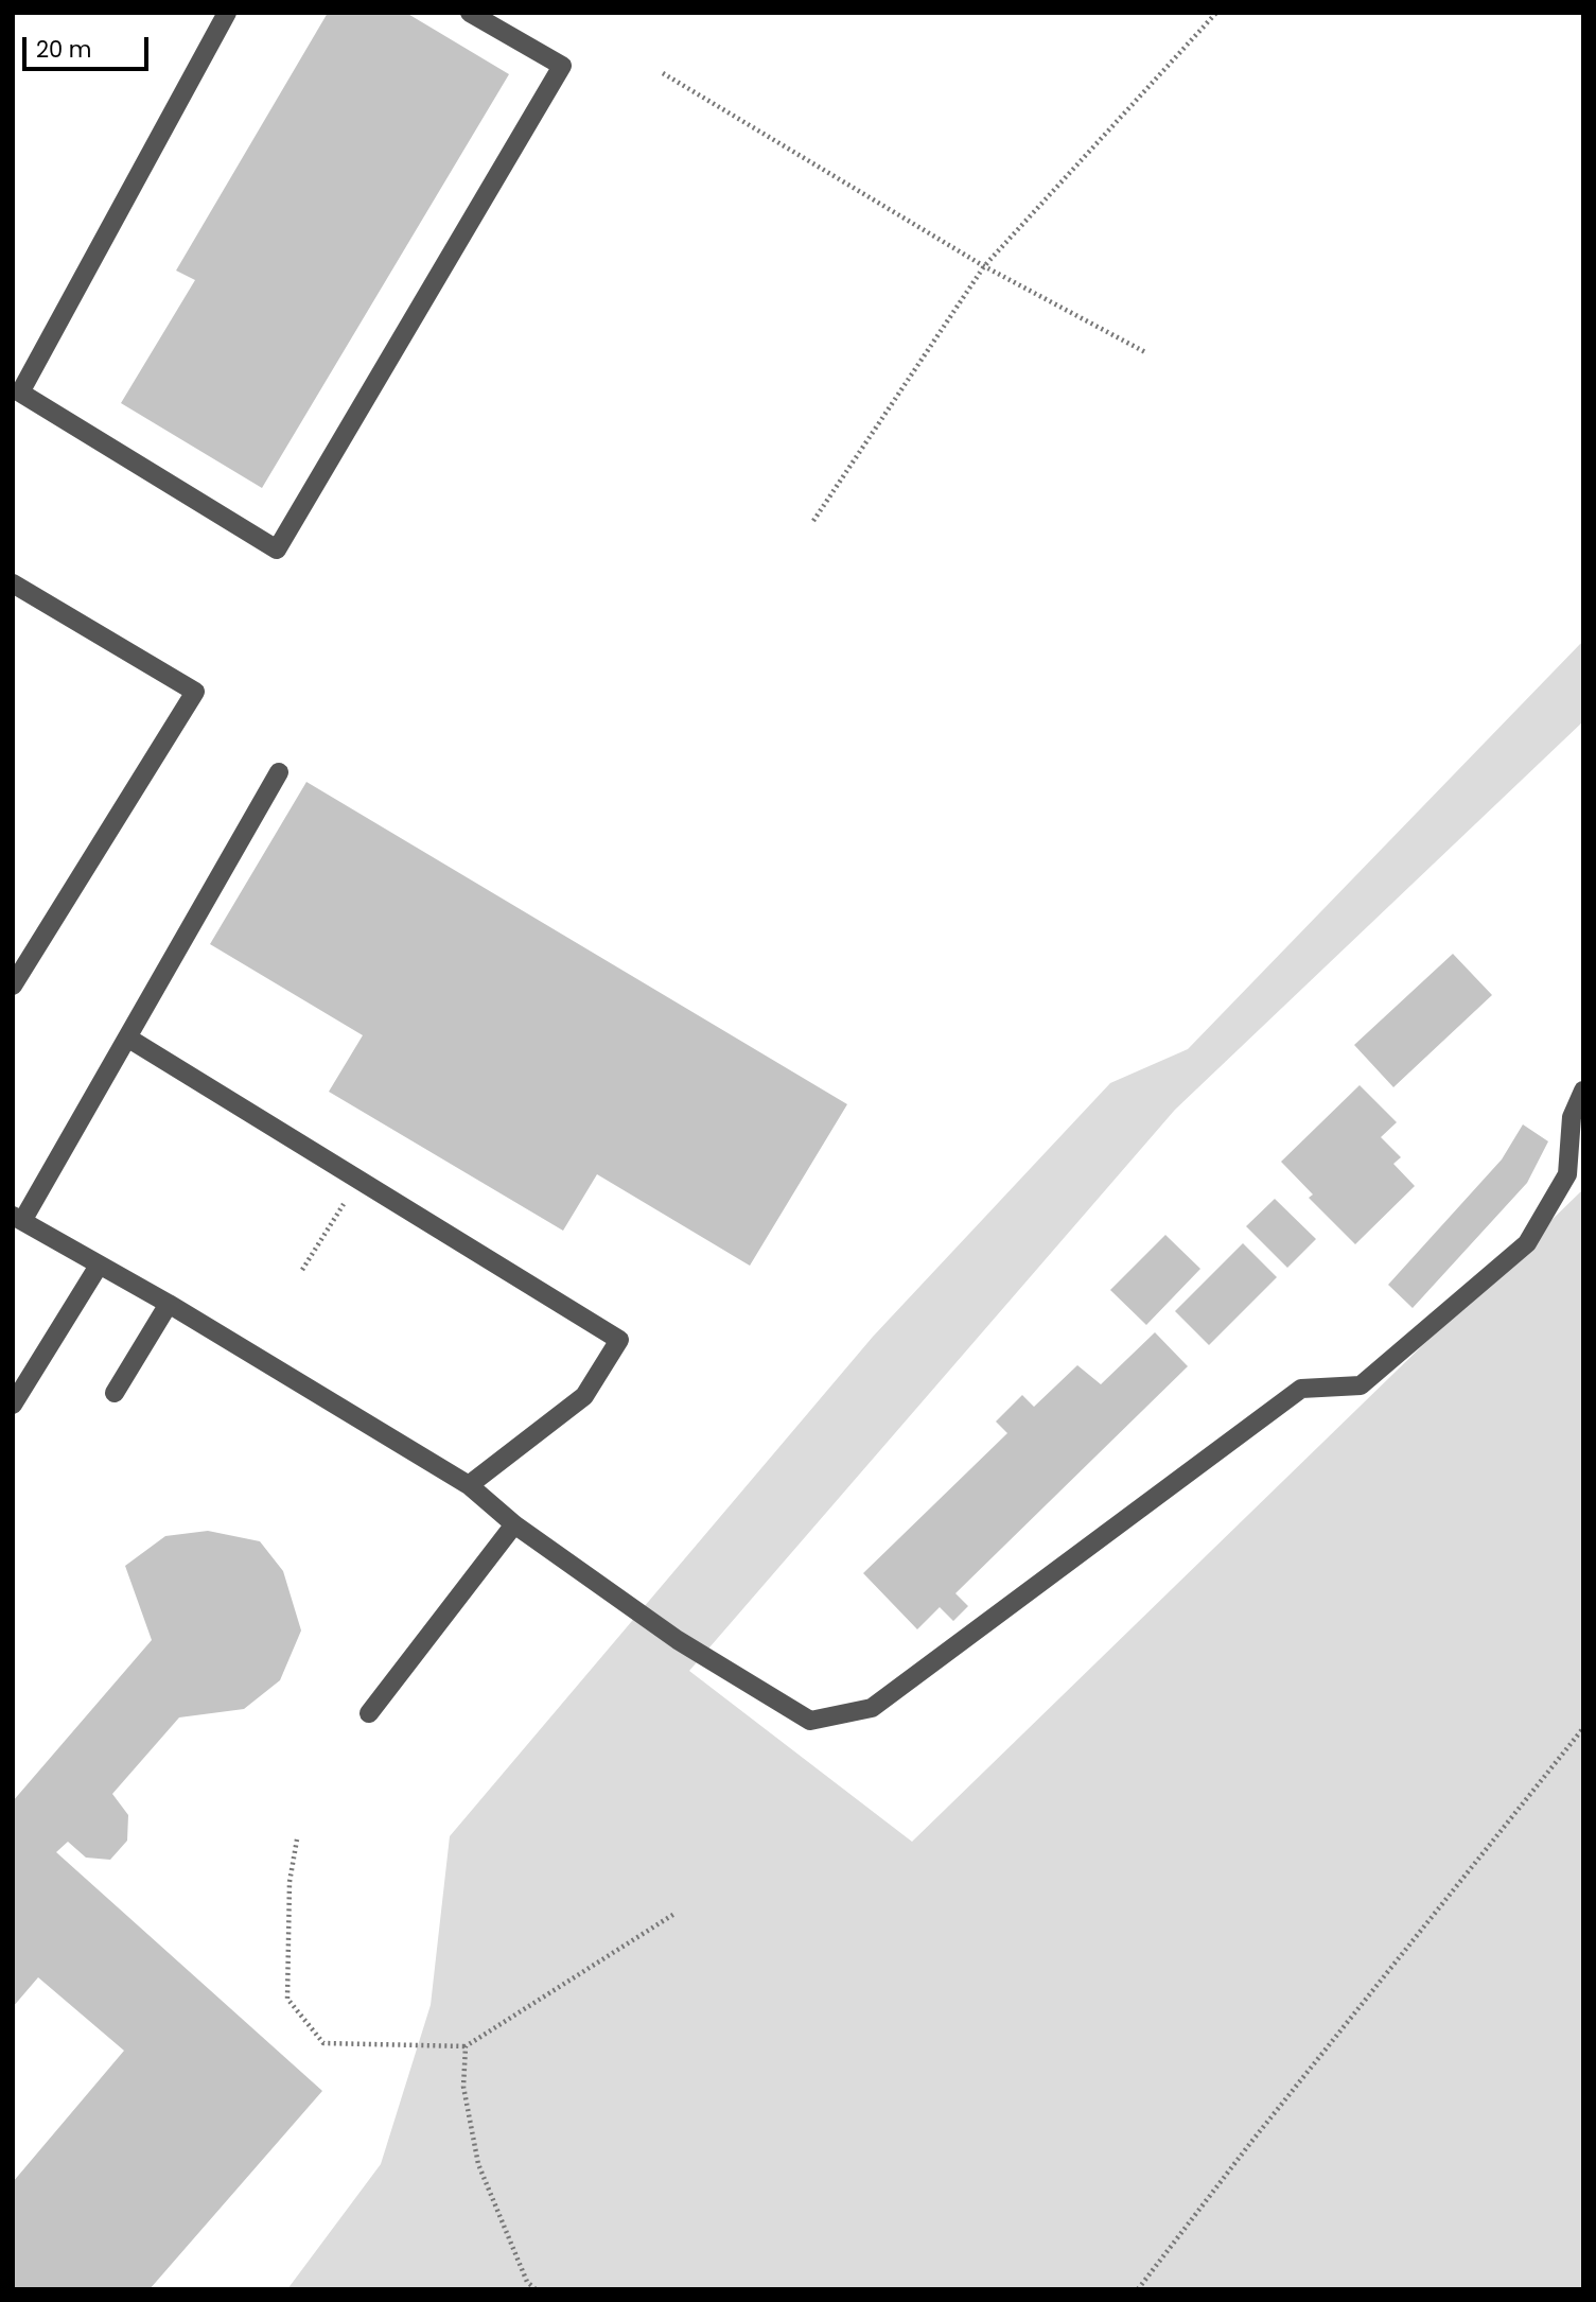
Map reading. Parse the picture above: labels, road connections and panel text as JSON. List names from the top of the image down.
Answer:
{
  "scale_bar": "20 m"
}
